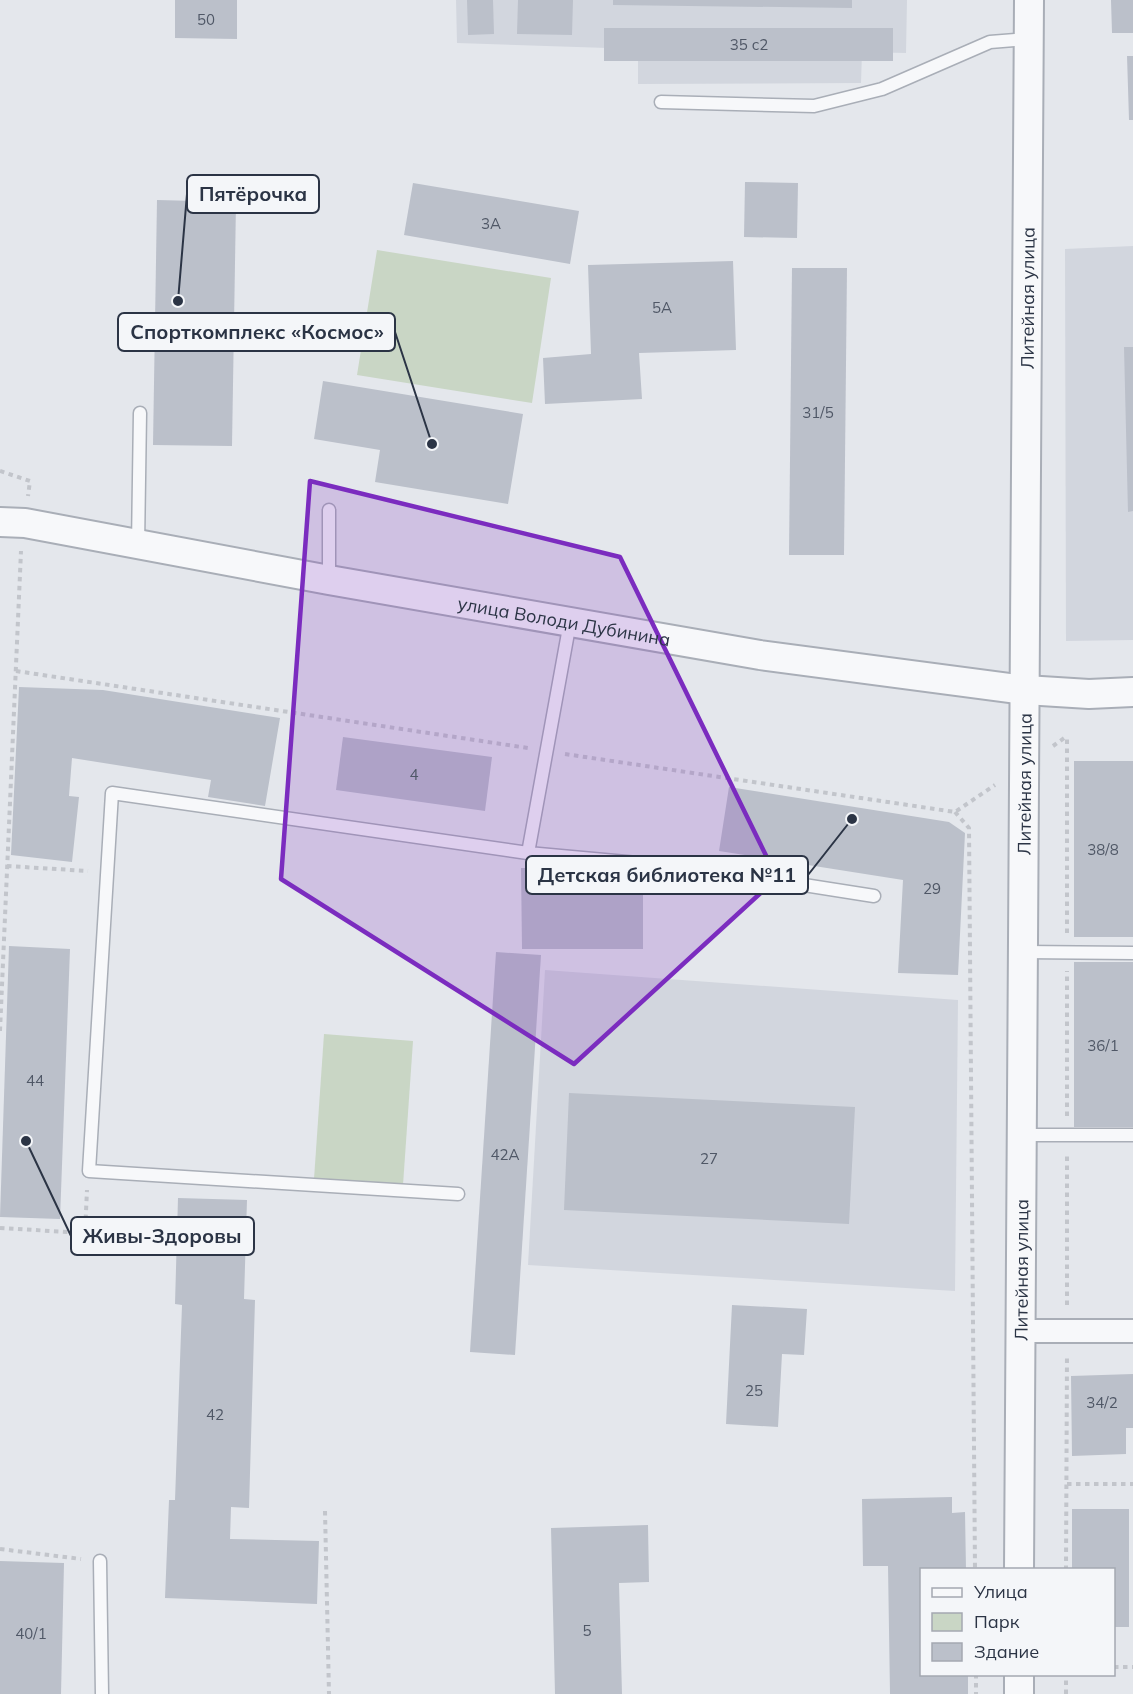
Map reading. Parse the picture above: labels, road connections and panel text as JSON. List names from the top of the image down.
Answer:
{
  "streets": {
    "street": ["Литейная улица", "улица Володи Дубинина"]
  },
  "crossings": [
    ["Литейная улица", "улица Володи Дубинина"]
  ],
  "places": [
    "Пятёрочка",
    "Спорткомплекс «Космос»",
    "Детская библиотека №11",
    "Живы-Здоровы"
  ],
  "house_numbers": [
    "50",
    "35 с2",
    "3А",
    "5А",
    "31/5",
    "4",
    "38/8",
    "29",
    "36/1",
    "44",
    "42А",
    "27",
    "25",
    "34/2",
    "42",
    "5",
    "40/1"
  ],
  "legend": ["Улица", "Парк", "Здание"]
}
